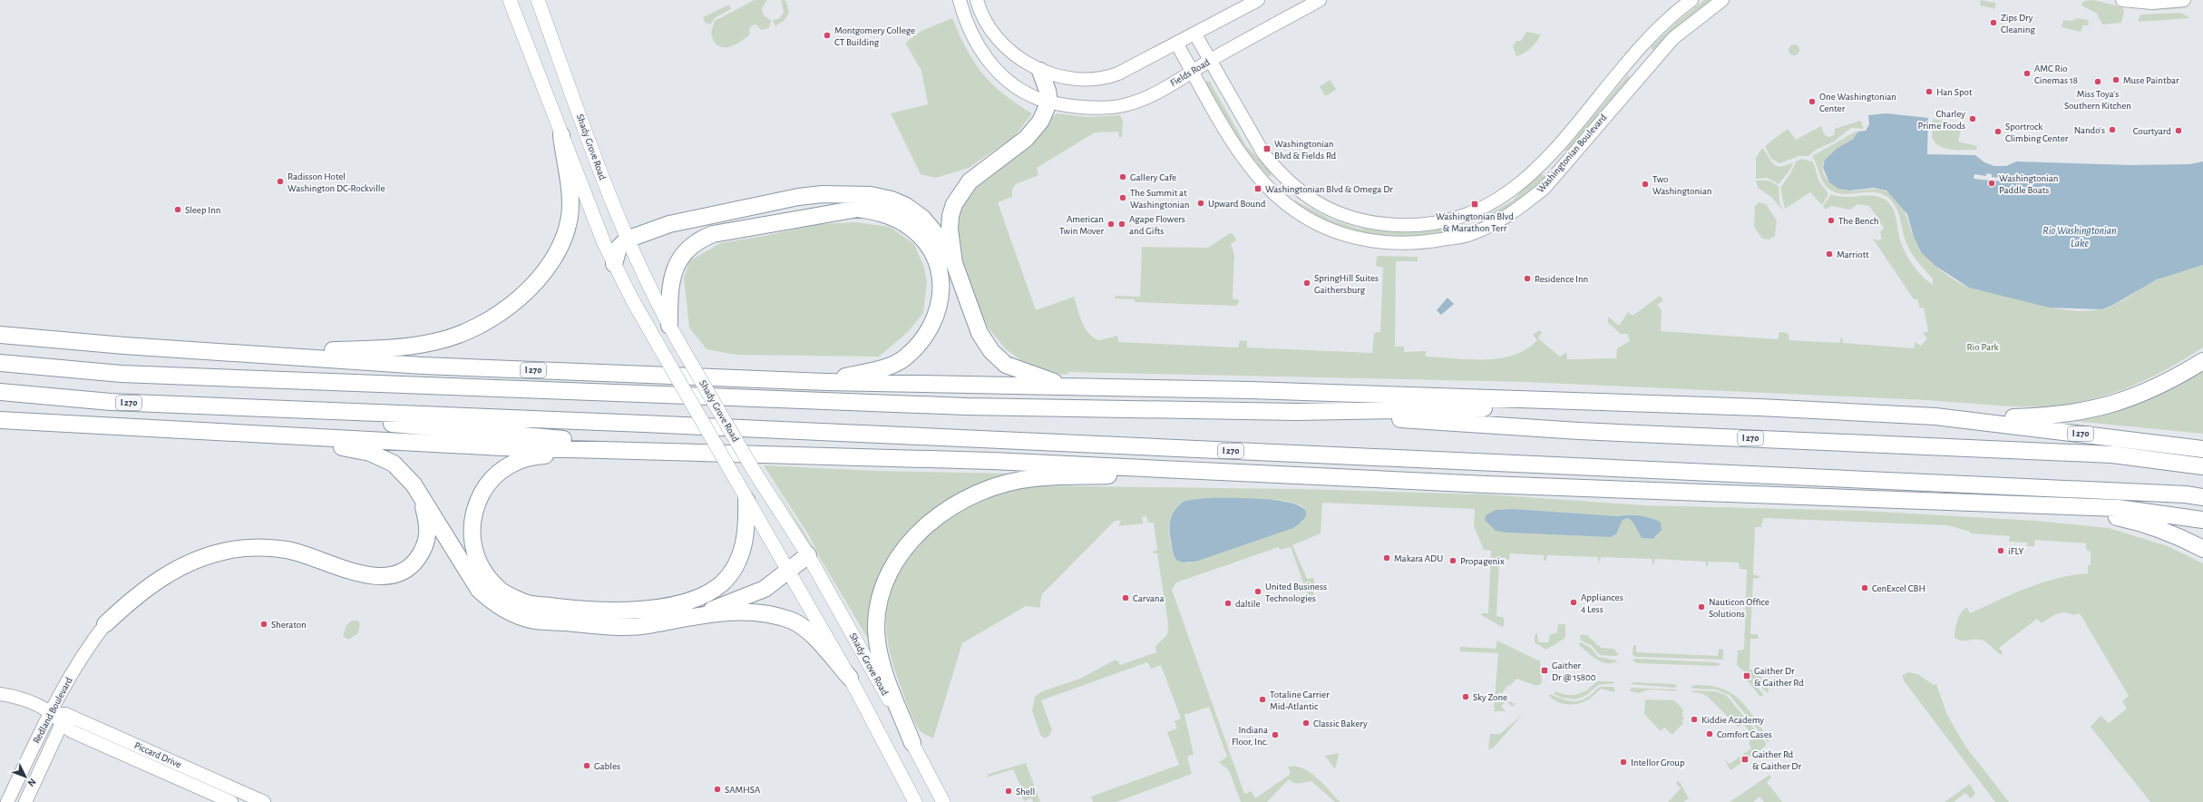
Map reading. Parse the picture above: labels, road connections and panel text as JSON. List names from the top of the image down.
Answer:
{
  "streets": {
    "highway": ["I 270"],
    "main road": ["Shady Grove Road"],
    "street": [
      "Fields Road",
      "Washingtonian Boulevard",
      "Redland Boulevard",
      "Piccard Drive"
    ]
  },
  "crossings": [
    ["Fields Road", "Washingtonian Boulevard"],
    ["Redland Boulevard", "Piccard Drive"]
  ],
  "water": ["Rio Washingtonian Lake"],
  "parks": ["Rio Park"],
  "places": {
    "other": [
      "Zips Dry Cleaning",
      "Montgomery College CT Building",
      "AMC Rio Cinemas 18",
      "Muse Paintbar",
      "Miss Toya's Southern Kitchen",
      "Han Spot",
      "One Washingtonian Center",
      "Charley Prime Foods",
      "Nando's",
      "Courtyard",
      "Sportrock Climbing Center",
      "Gallery Cafe",
      "Radisson Hotel Washington DC-Rockville",
      "Washingtonian Paddle Boats",
      "Two Washingtonian",
      "The Summit at Washingtonian",
      "Upward Bound",
      "Sleep Inn",
      "The Bench",
      "American Twin Mover",
      "Agape Flowers and Gifts",
      "Marriott",
      "Residence Inn",
      "SpringHill Suites Gaithersburg",
      "iFLY",
      "Makara ADU",
      "Propagenix",
      "CenExcel CBH",
      "United Business Technologies",
      "Carvana",
      "Appliances 4 Less",
      "daltile",
      "Nauticon Office Solutions",
      "Sheraton",
      "Sky Zone",
      "Totaline Carrier Mid-Atlantic",
      "Kiddie Academy",
      "Classic Bakery",
      "Comfort Cases",
      "Indiana Floor, Inc.",
      "Intellor Group",
      "Gables",
      "SAMHSA",
      "Shell"
    ],
    "transit": [
      "Washingtonian Blvd & Fields Rd",
      "Washingtonian Blvd & Omega Dr",
      "Washingtonian Blvd & Marathon Terr",
      "Gaither Dr @ 15800",
      "Gaither Dr & Gaither Rd",
      "Gaither Rd & Gaither Dr"
    ]
  },
  "north": "bottom right"
}
